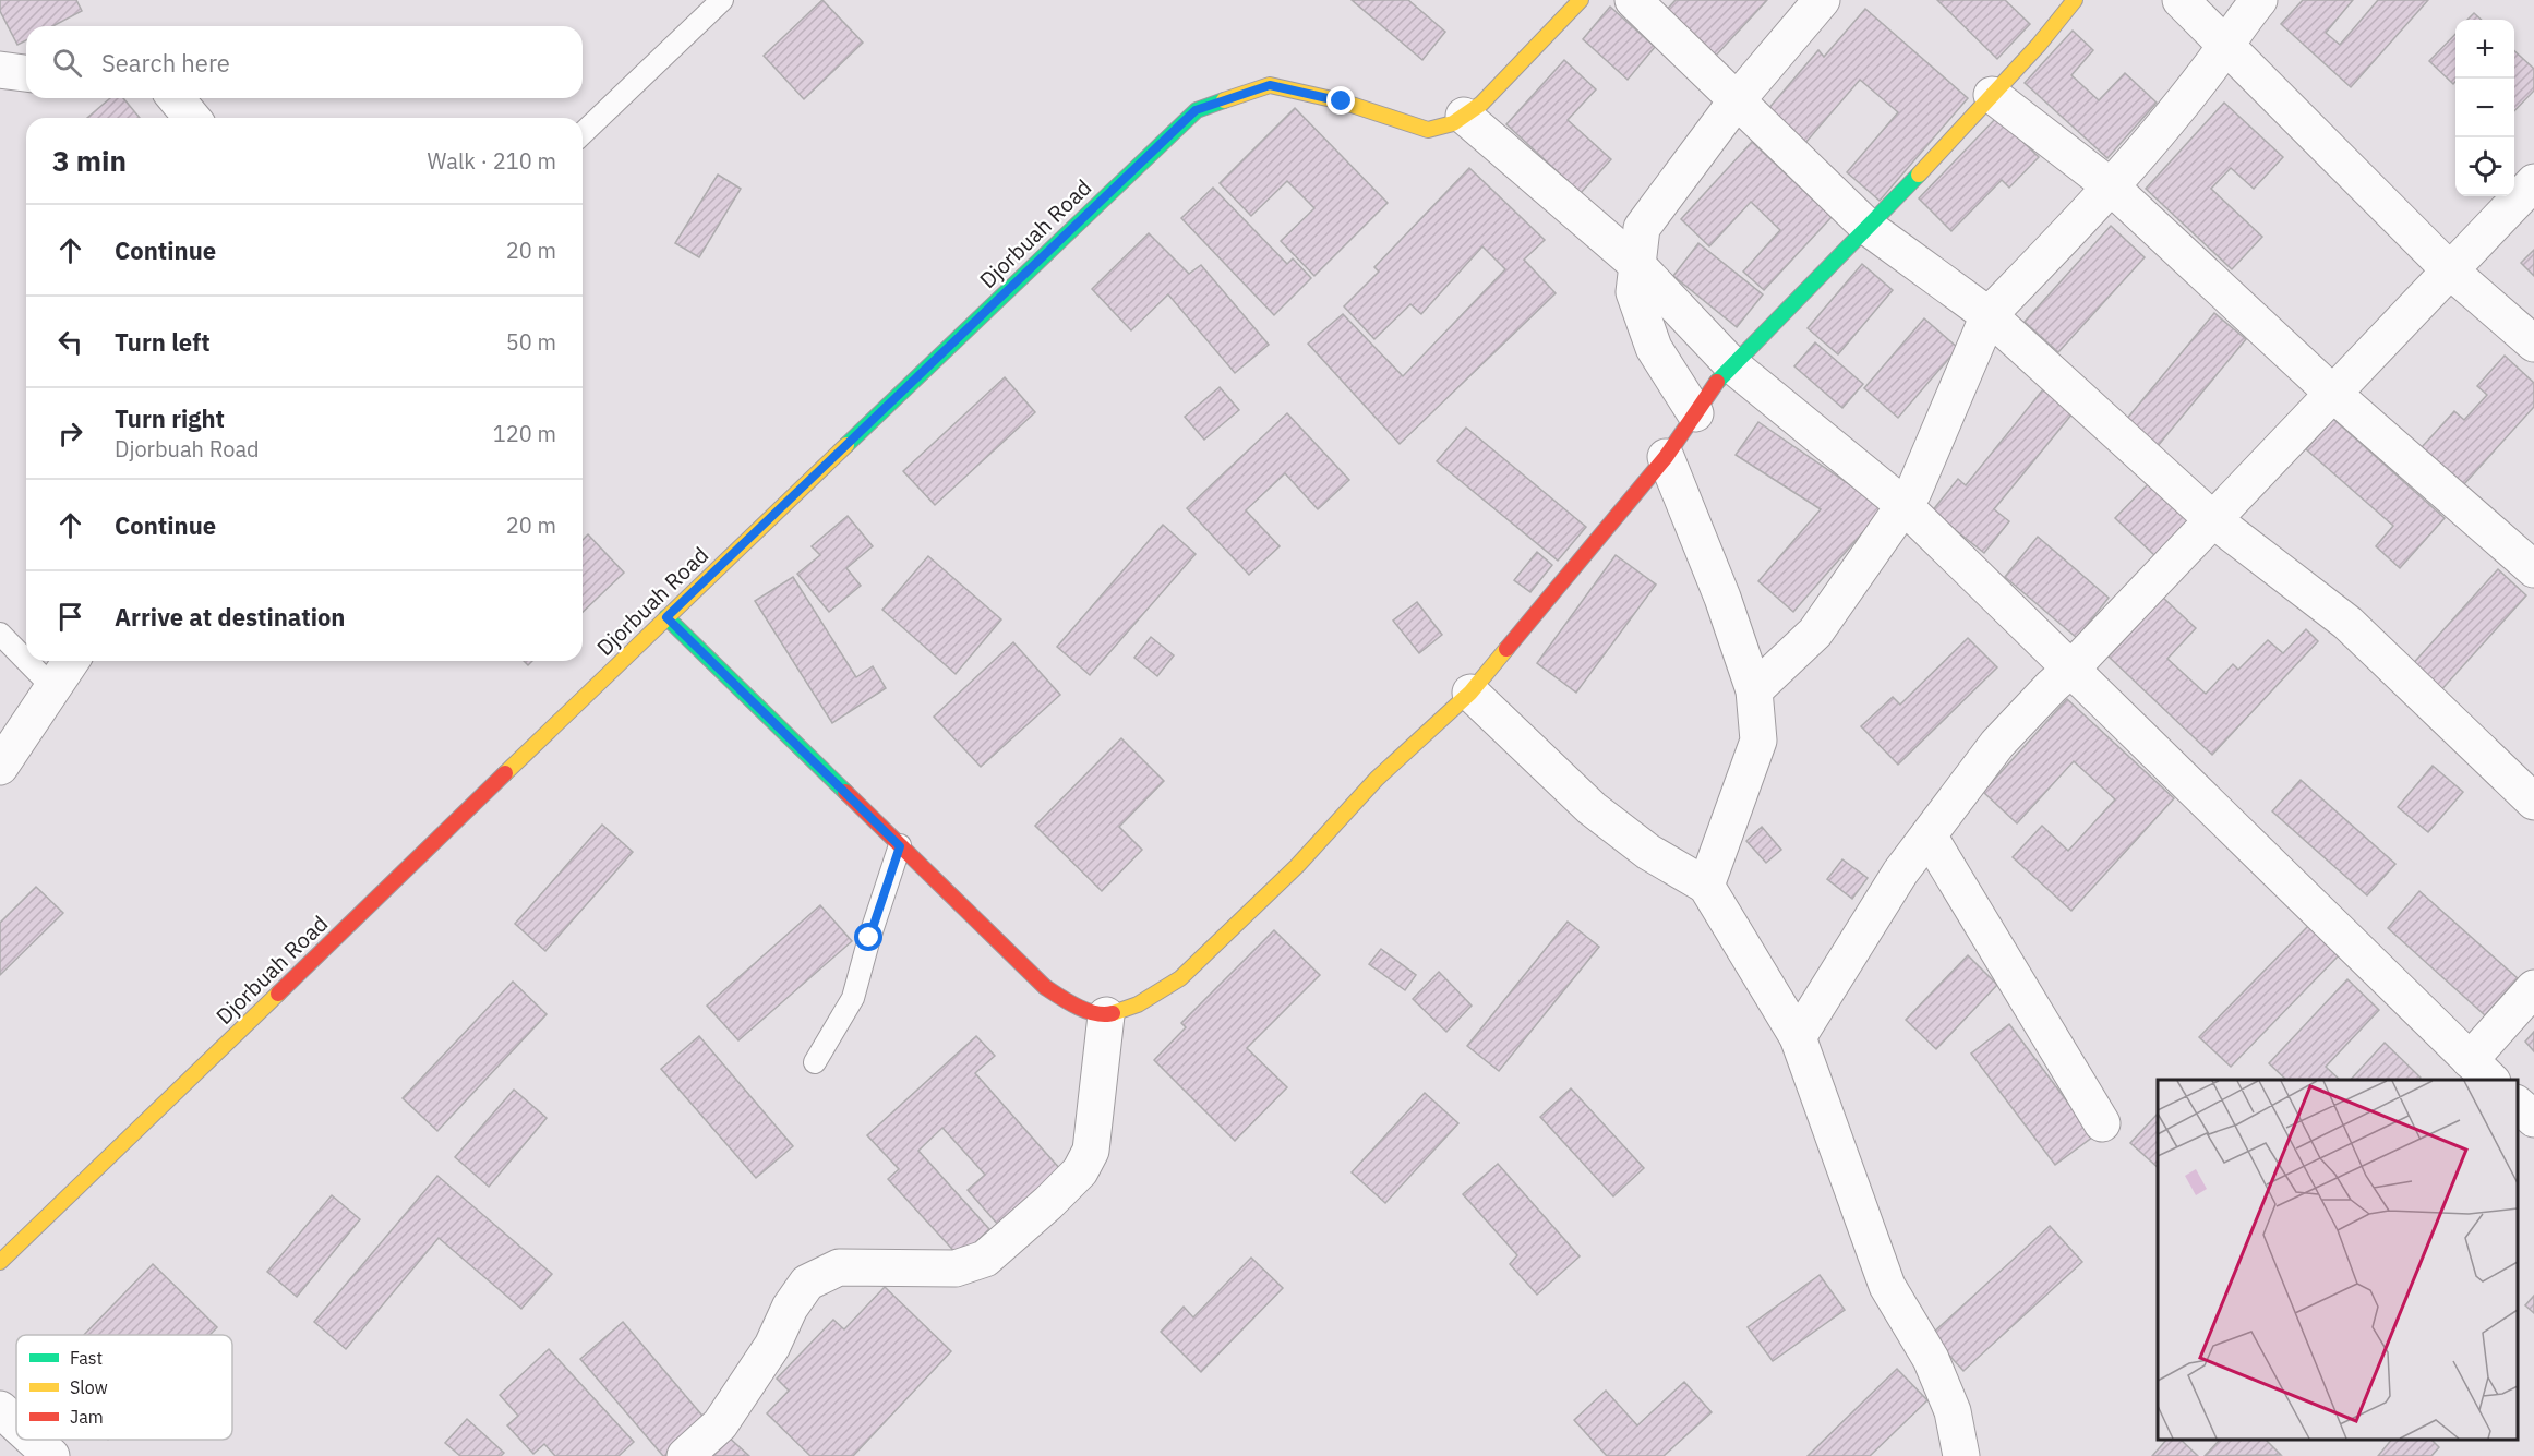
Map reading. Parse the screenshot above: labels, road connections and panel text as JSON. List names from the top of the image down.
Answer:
{
  "streets": {
    "street": ["Djorbuah Road"]
  },
  "legend": ["Fast", "Slow", "Jam"],
  "page": {
    "map_buttons": ["+", "−"],
    "search": "Search here",
    "heading": ["3 min", "Walk · 210 m"],
    "list": [
      ["Continue", "20 m"],
      ["Turn left", "50 m"],
      ["Turn right", "Djorbuah Road", "120 m"],
      ["Continue", "20 m"],
      "Arrive at destination"
    ]
  }
}
